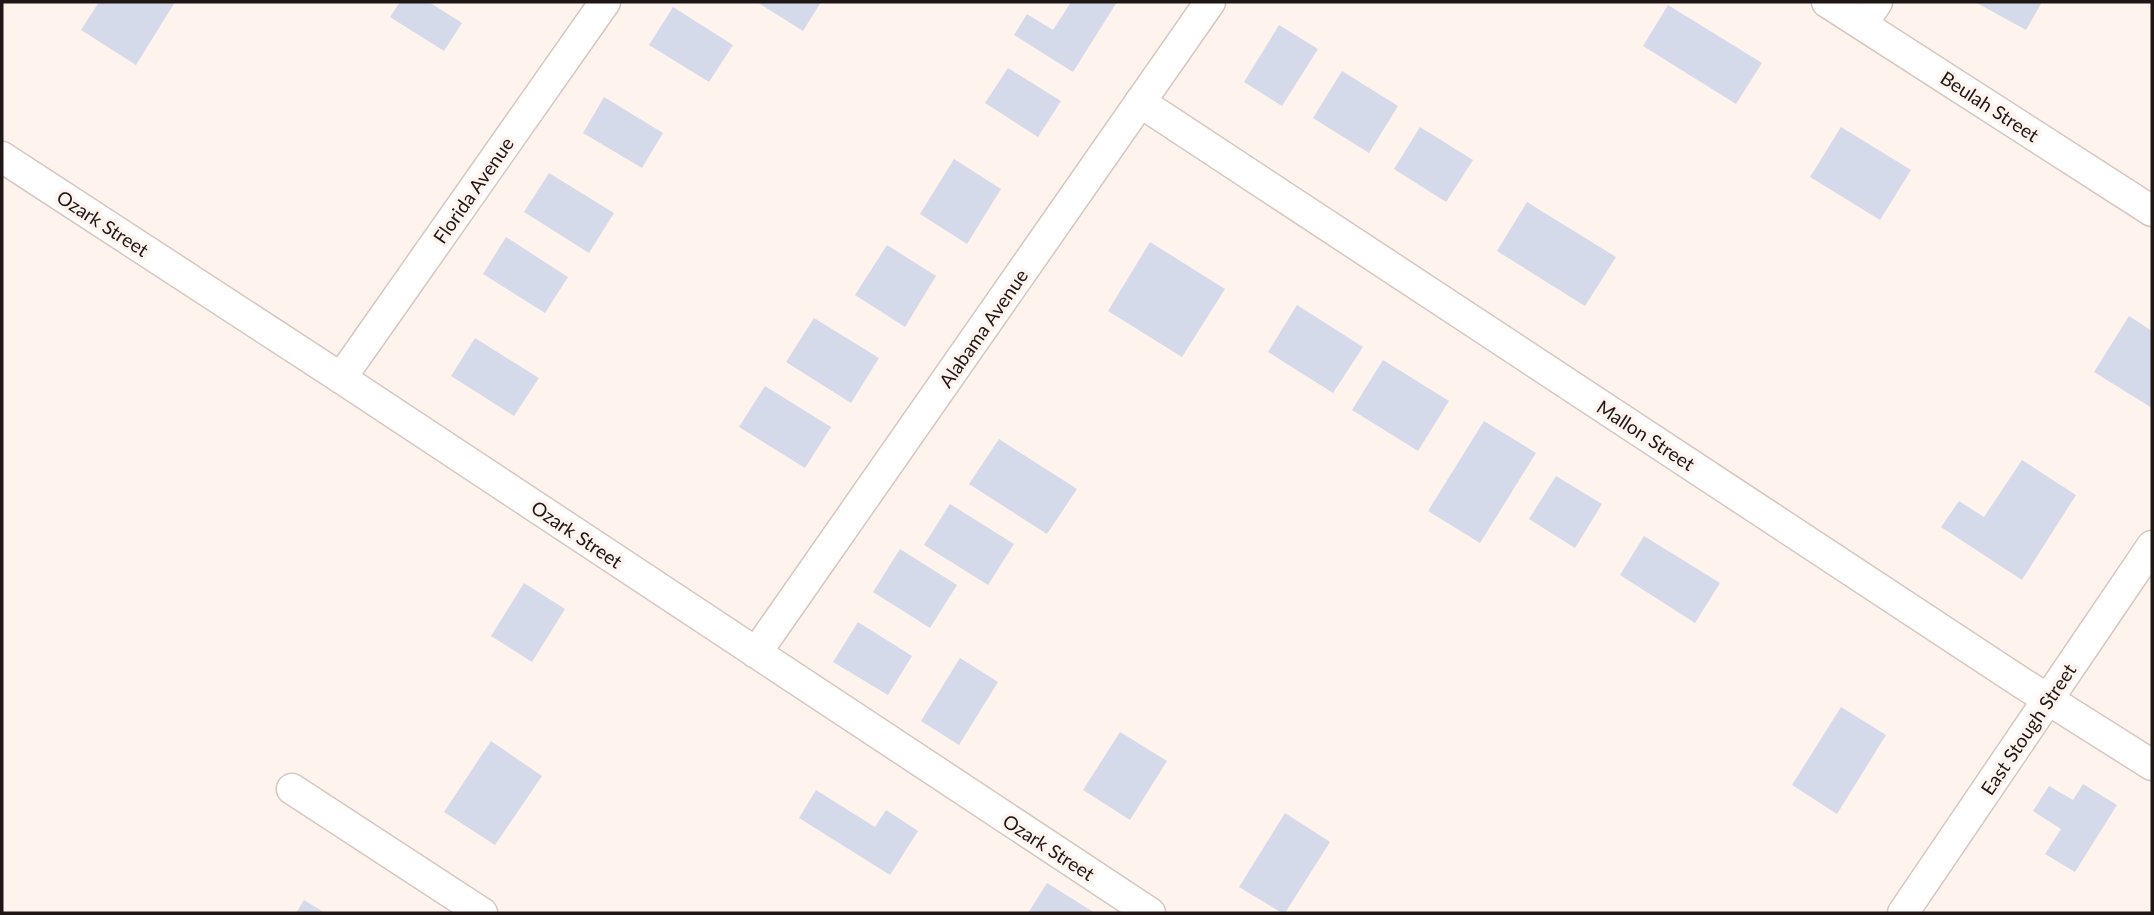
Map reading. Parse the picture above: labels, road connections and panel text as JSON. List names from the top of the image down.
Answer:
{
  "streets": {
    "street": [
      "Beulah Street",
      "Florida Avenue",
      "Ozark Street",
      "Alabama Avenue",
      "Mallon Street",
      "East Stough Street"
    ]
  },
  "crossings": [
    ["Florida Avenue", "Ozark Street"],
    ["Ozark Street", "Alabama Avenue"],
    ["Alabama Avenue", "Mallon Street"],
    ["Mallon Street", "East Stough Street"]
  ]
}
